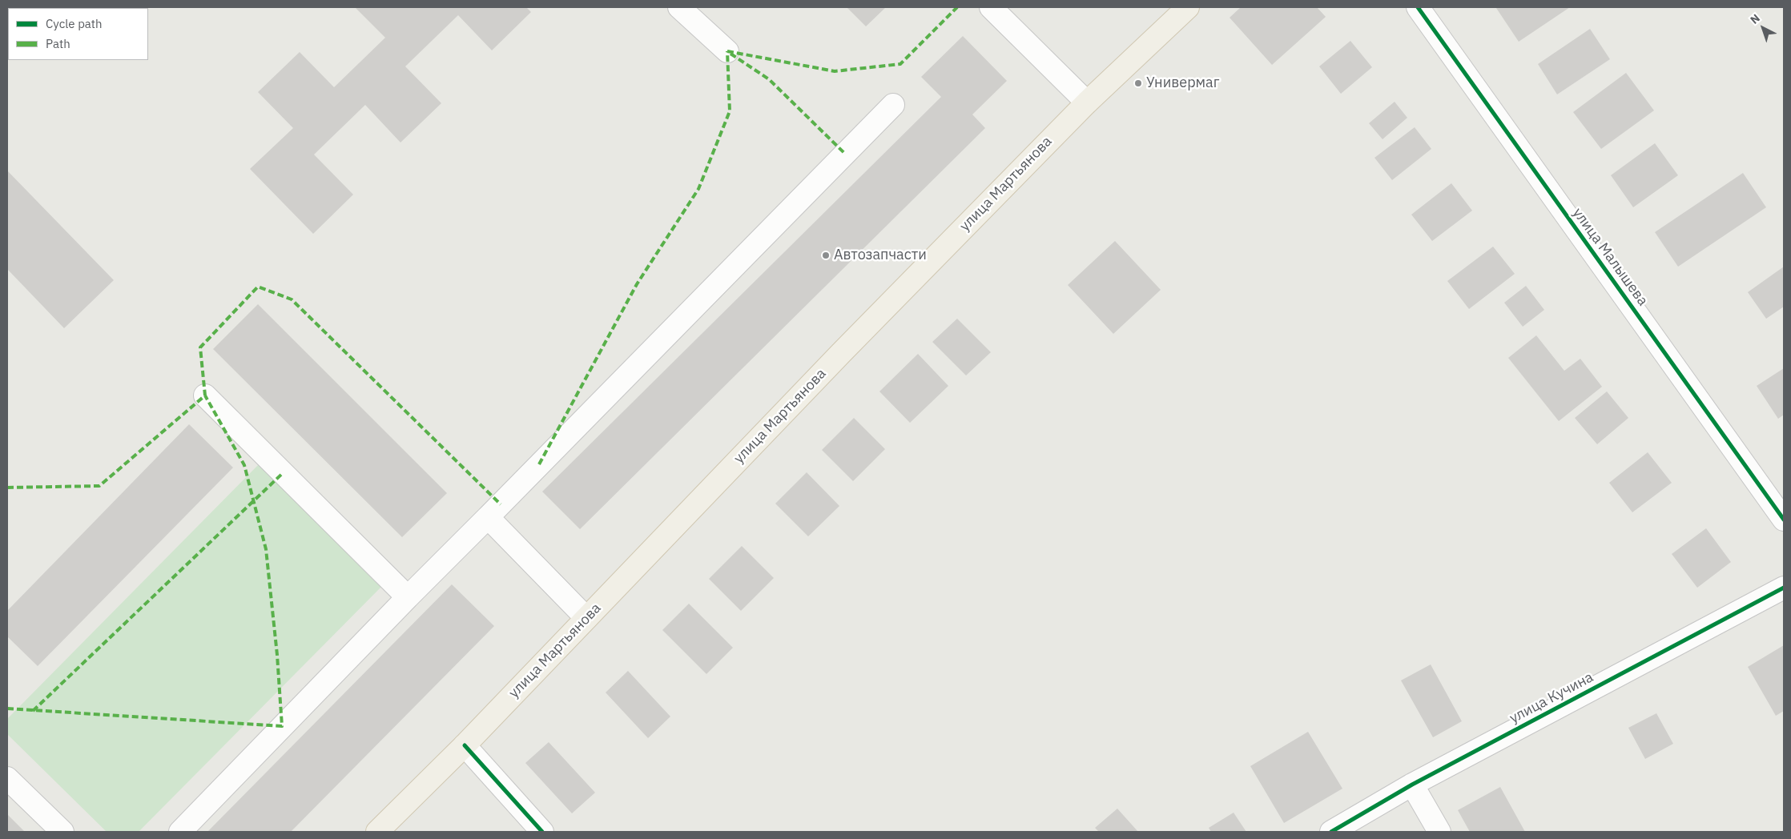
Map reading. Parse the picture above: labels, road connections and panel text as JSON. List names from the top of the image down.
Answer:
{
  "streets": {
    "main road": ["улица Мартьянова"],
    "street": ["улица Малышева", "улица Кучина"]
  },
  "places": ["Универмаг", "Автозапчасти"],
  "legend": ["Cycle path", "Path"],
  "north": "top left"
}
